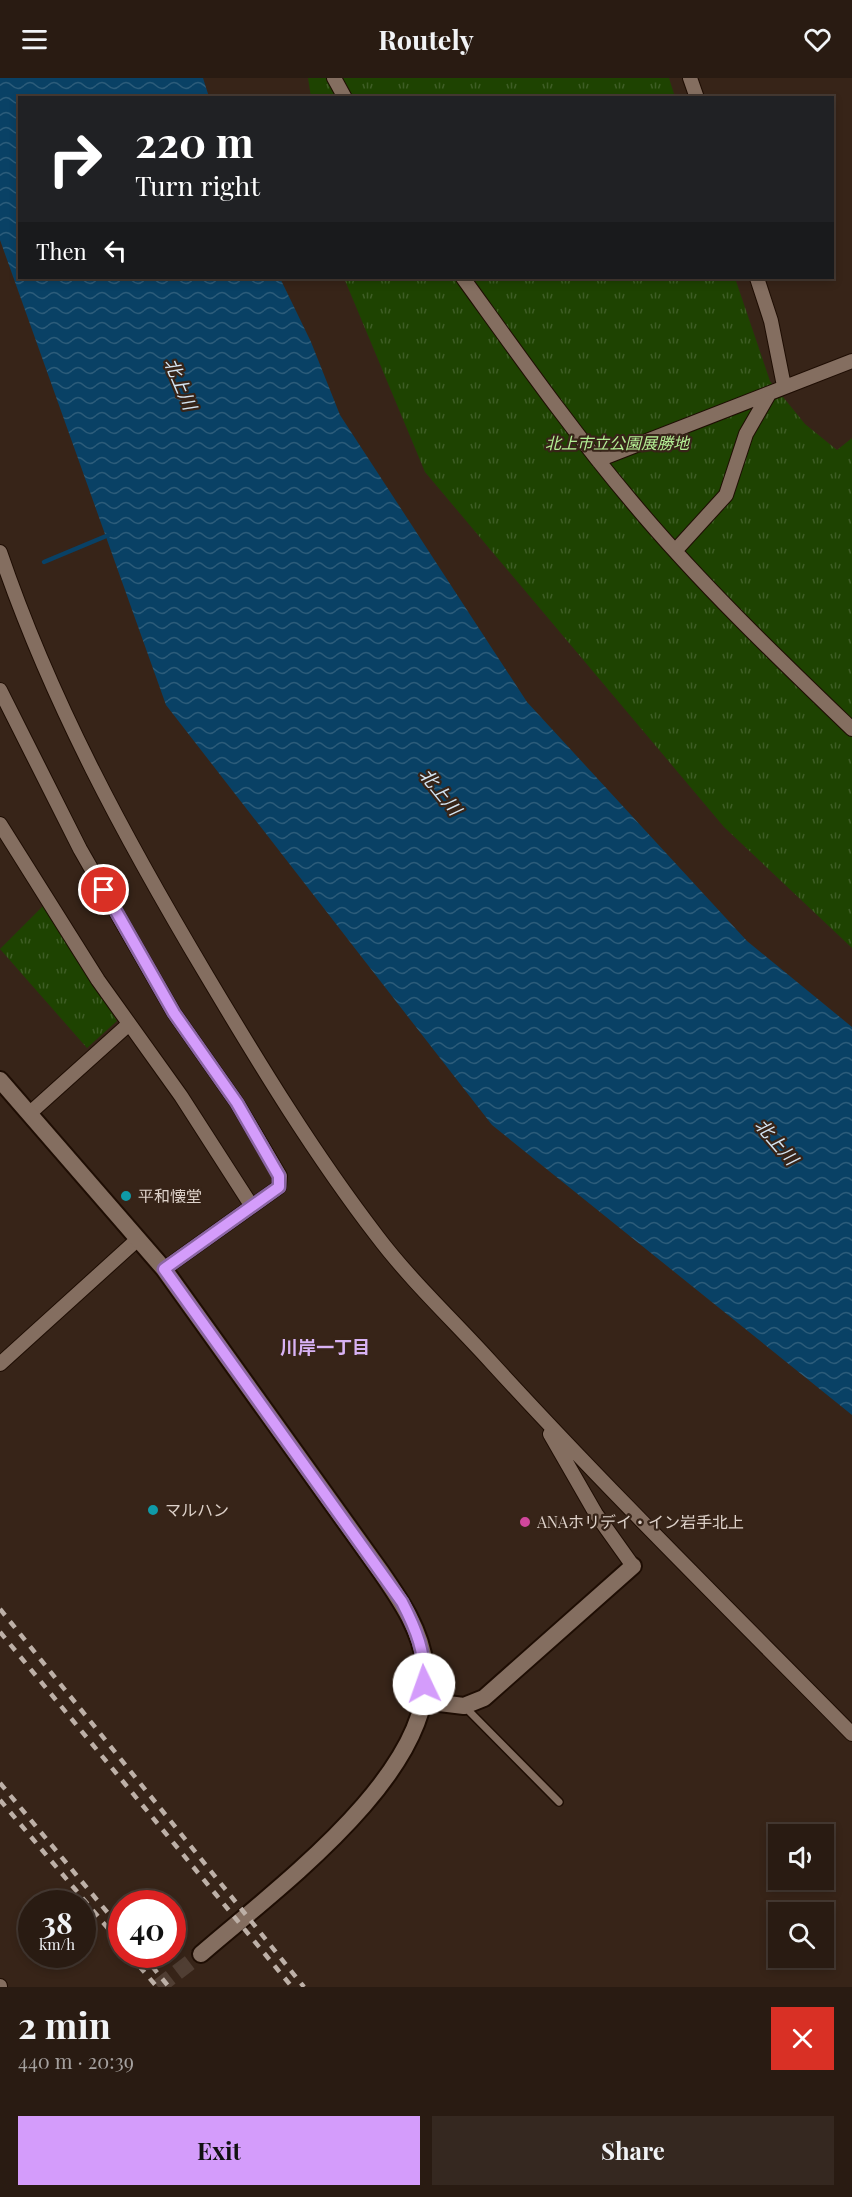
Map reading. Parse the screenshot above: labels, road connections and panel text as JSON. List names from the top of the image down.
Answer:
{
  "districts": ["川岸一丁目"],
  "water": ["北上川"],
  "parks": ["北上市立公園展勝地"],
  "places": ["平和懐堂", "マルハン", "ANAホリデイ・イン岩手北上"],
  "page": {
    "header": "Routely",
    "turn": ["220 m", "Turn right"],
    "then": "Then",
    "speed": "38 km/h",
    "limit": "40",
    "heading": ["2 min", "440 m · 20:39"],
    "buttons": ["Exit", "Share"]
  }
}
